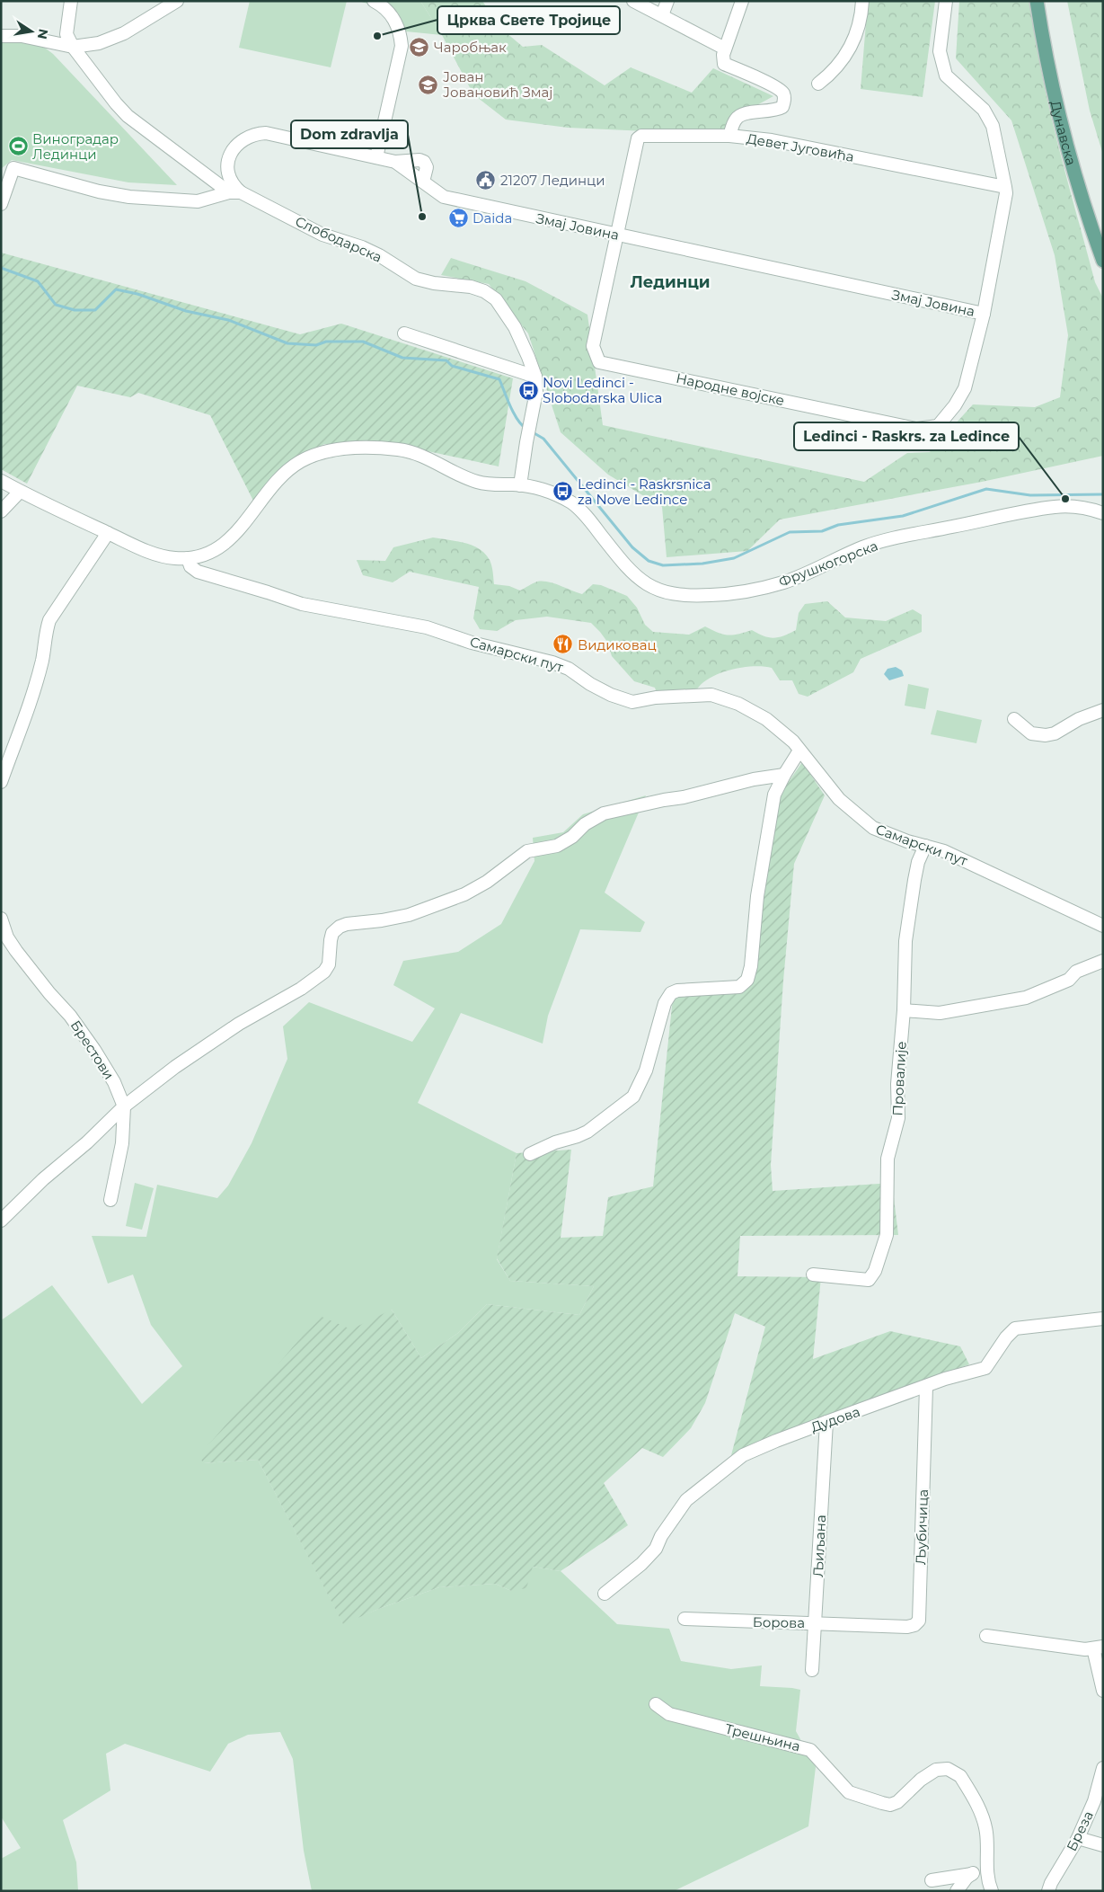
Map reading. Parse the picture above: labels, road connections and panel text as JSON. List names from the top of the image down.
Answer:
{
  "streets": {
    "main road": ["Дунавска"],
    "street": [
      "Девет Југовића",
      "Змај Јовина",
      "Слободарска",
      "Народне војске",
      "Фрушкогорска",
      "Самарски пут",
      "Брестови",
      "Провалије",
      "Дудова",
      "Љубичица",
      "Љиљана",
      "Борова",
      "Трешњина",
      "Бреза"
    ]
  },
  "crossings": [
    ["Девет Југовића", "Змај Јовина"],
    ["Девет Југовића", "Народне војске"],
    ["Змај Јовина", "Слободарска"],
    ["Змај Јовина", "Народне војске"],
    ["Слободарска", "Фрушкогорска"],
    ["Фрушкогорска", "Самарски пут"],
    ["Самарски пут", "Провалије"],
    ["Дудова", "Љубичица"],
    ["Дудова", "Љиљана"],
    ["Љубичица", "Борова"],
    ["Љиљана", "Борова"]
  ],
  "districts": ["Лединци"],
  "places": {
    "other": ["Црква Свете Тројице", "Dom zdravlja", "Ledinci - Raskrs. za Ledince"],
    "school or university": ["Чаробњак", "Јован Јовановић Змај"],
    "sports": ["Виноградар Лединци"],
    "public building": ["21207 Лединци"],
    "supermarket": ["Daida"],
    "bus stop": ["Novi Ledinci - Slobodarska Ulica", "Ledinci - Raskrsnica za Nove Ledince"],
    "restaurant": ["Видиковац"]
  },
  "north": "right"
}
